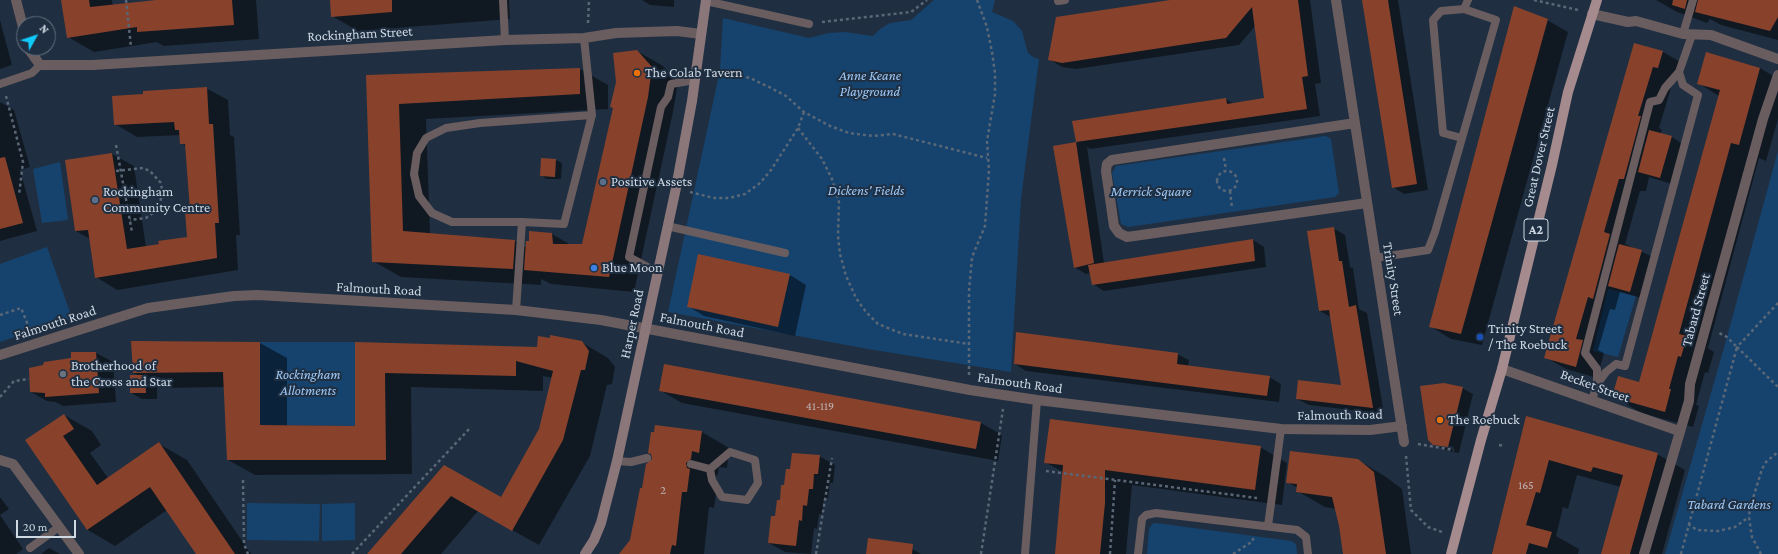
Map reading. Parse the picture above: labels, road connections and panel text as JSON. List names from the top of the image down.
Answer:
{
  "streets": {
    "main road": ["Great Dover Street", "A2", "Harper Road"],
    "street": [
      "Rockingham Street",
      "Trinity Street",
      "Falmouth Road",
      "Tabard Street",
      "Becket Street"
    ]
  },
  "crossings": [
    ["Rockingham Street", "Harper Road"],
    ["Great Dover Street", "Becket Street"],
    ["Trinity Street", "Falmouth Road"],
    ["Falmouth Road", "Harper Road"],
    ["Tabard Street", "Becket Street"]
  ],
  "parks": [
    "Anne Keane Playground",
    "Dickens' Fields",
    "Merrick Square",
    "Rockingham Allotments",
    "Tabard Gardens"
  ],
  "places": [
    "The Colab Tavern",
    "Positive Assets",
    "Rockingham Community Centre",
    "Blue Moon",
    "Trinity Street / The Roebuck",
    "Brotherhood of the Cross and Star",
    "The Roebuck"
  ],
  "house_numbers": ["41-119", "165", "2"],
  "scale_bar": "20 m",
  "north": "top right"
}
